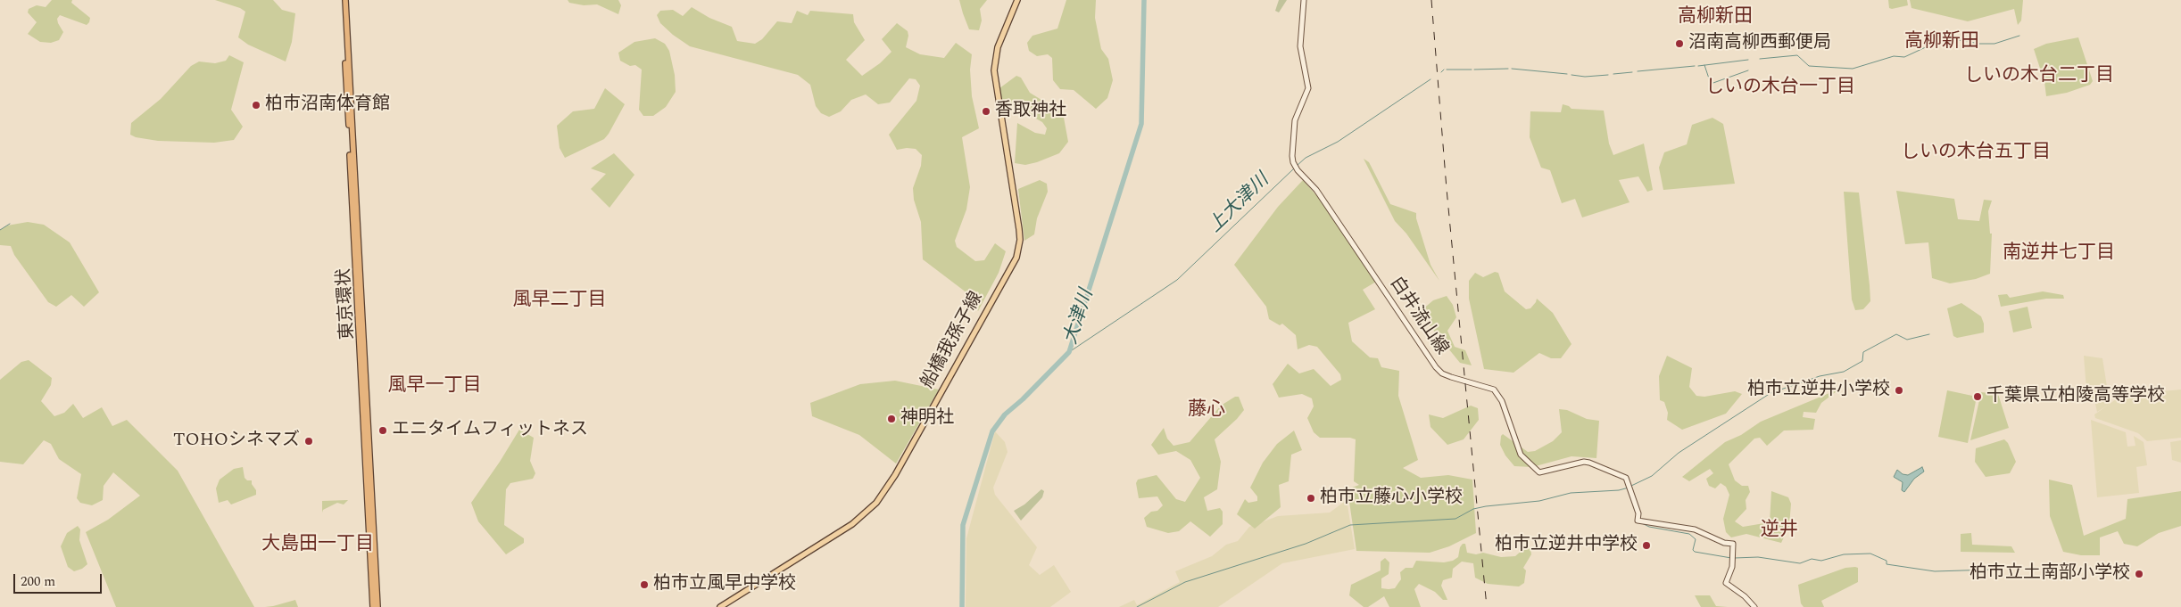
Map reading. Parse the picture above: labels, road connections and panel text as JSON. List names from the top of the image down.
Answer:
{
  "streets": {
    "highway": ["東京環状"],
    "main road": ["白井流山線", "船橋我孫子線"]
  },
  "districts": [
    "高柳新田",
    "高柳新田",
    "しいの木台二丁目",
    "しいの木台一丁目",
    "しいの木台五丁目",
    "南逆井七丁目",
    "風早二丁目",
    "風早一丁目",
    "藤心",
    "逆井",
    "大島田一丁目"
  ],
  "water": ["上大津川", "大津川"],
  "places": [
    "沼南高柳西郵便局",
    "柏市沼南体育館",
    "香取神社",
    "柏市立逆井小学校",
    "千葉県立柏陵高等学校",
    "神明社",
    "エニタイムフィットネス",
    "TOHOシネマズ",
    "柏市立藤心小学校",
    "柏市立逆井中学校",
    "柏市立土南部小学校",
    "柏市立風早中学校"
  ],
  "scale_bar": "200 m"
}
